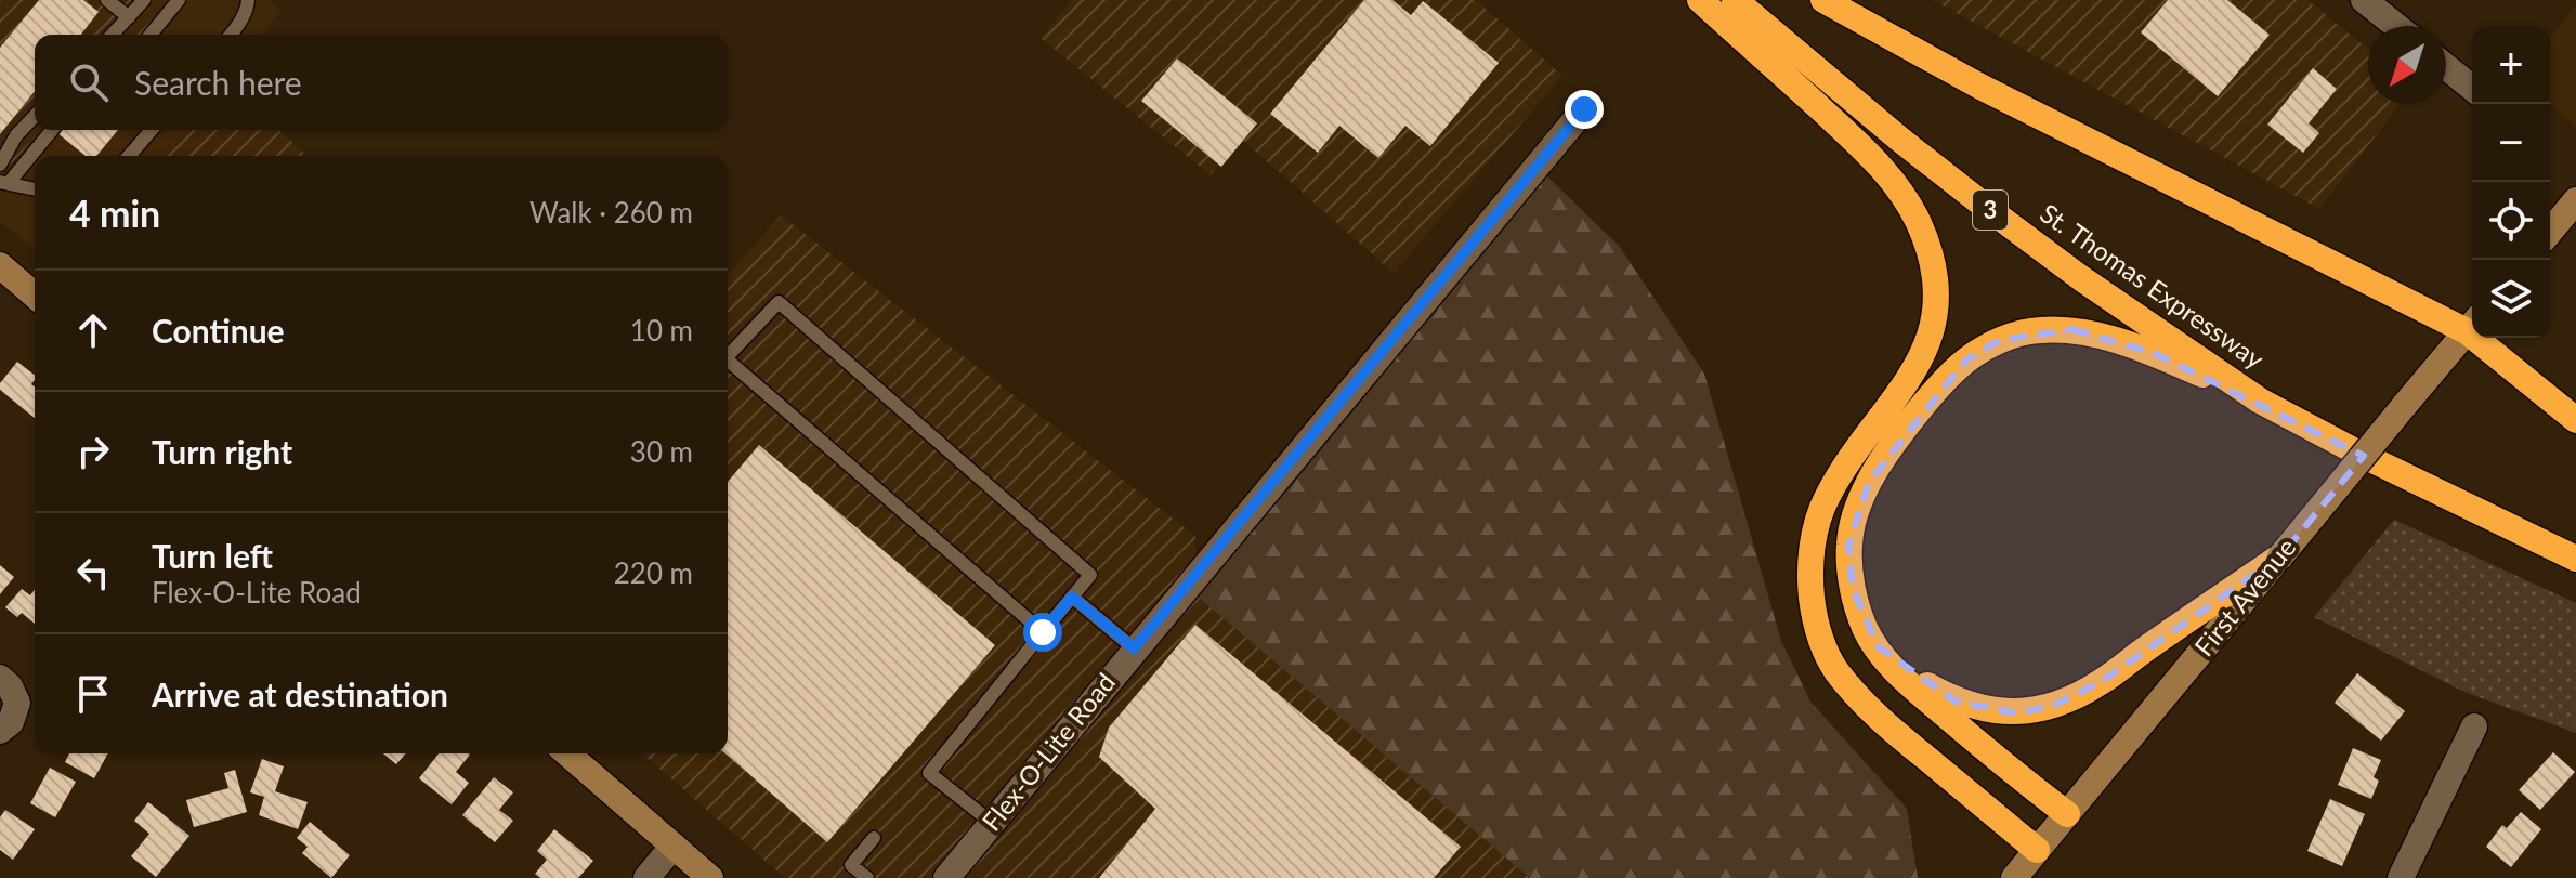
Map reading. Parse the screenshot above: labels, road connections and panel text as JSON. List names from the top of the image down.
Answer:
{
  "streets": {
    "highway": ["3", "St. Thomas Expressway"],
    "main road": ["First Avenue"],
    "street": ["Flex-O-Lite Road"]
  },
  "north": "bottom left",
  "page": {
    "map_buttons": ["+", "−"],
    "search": "Search here",
    "heading": ["4 min", "Walk · 260 m"],
    "list": [
      ["Continue", "10 m"],
      ["Turn right", "30 m"],
      ["Turn left", "Flex-O-Lite Road", "220 m"],
      "Arrive at destination"
    ]
  }
}
